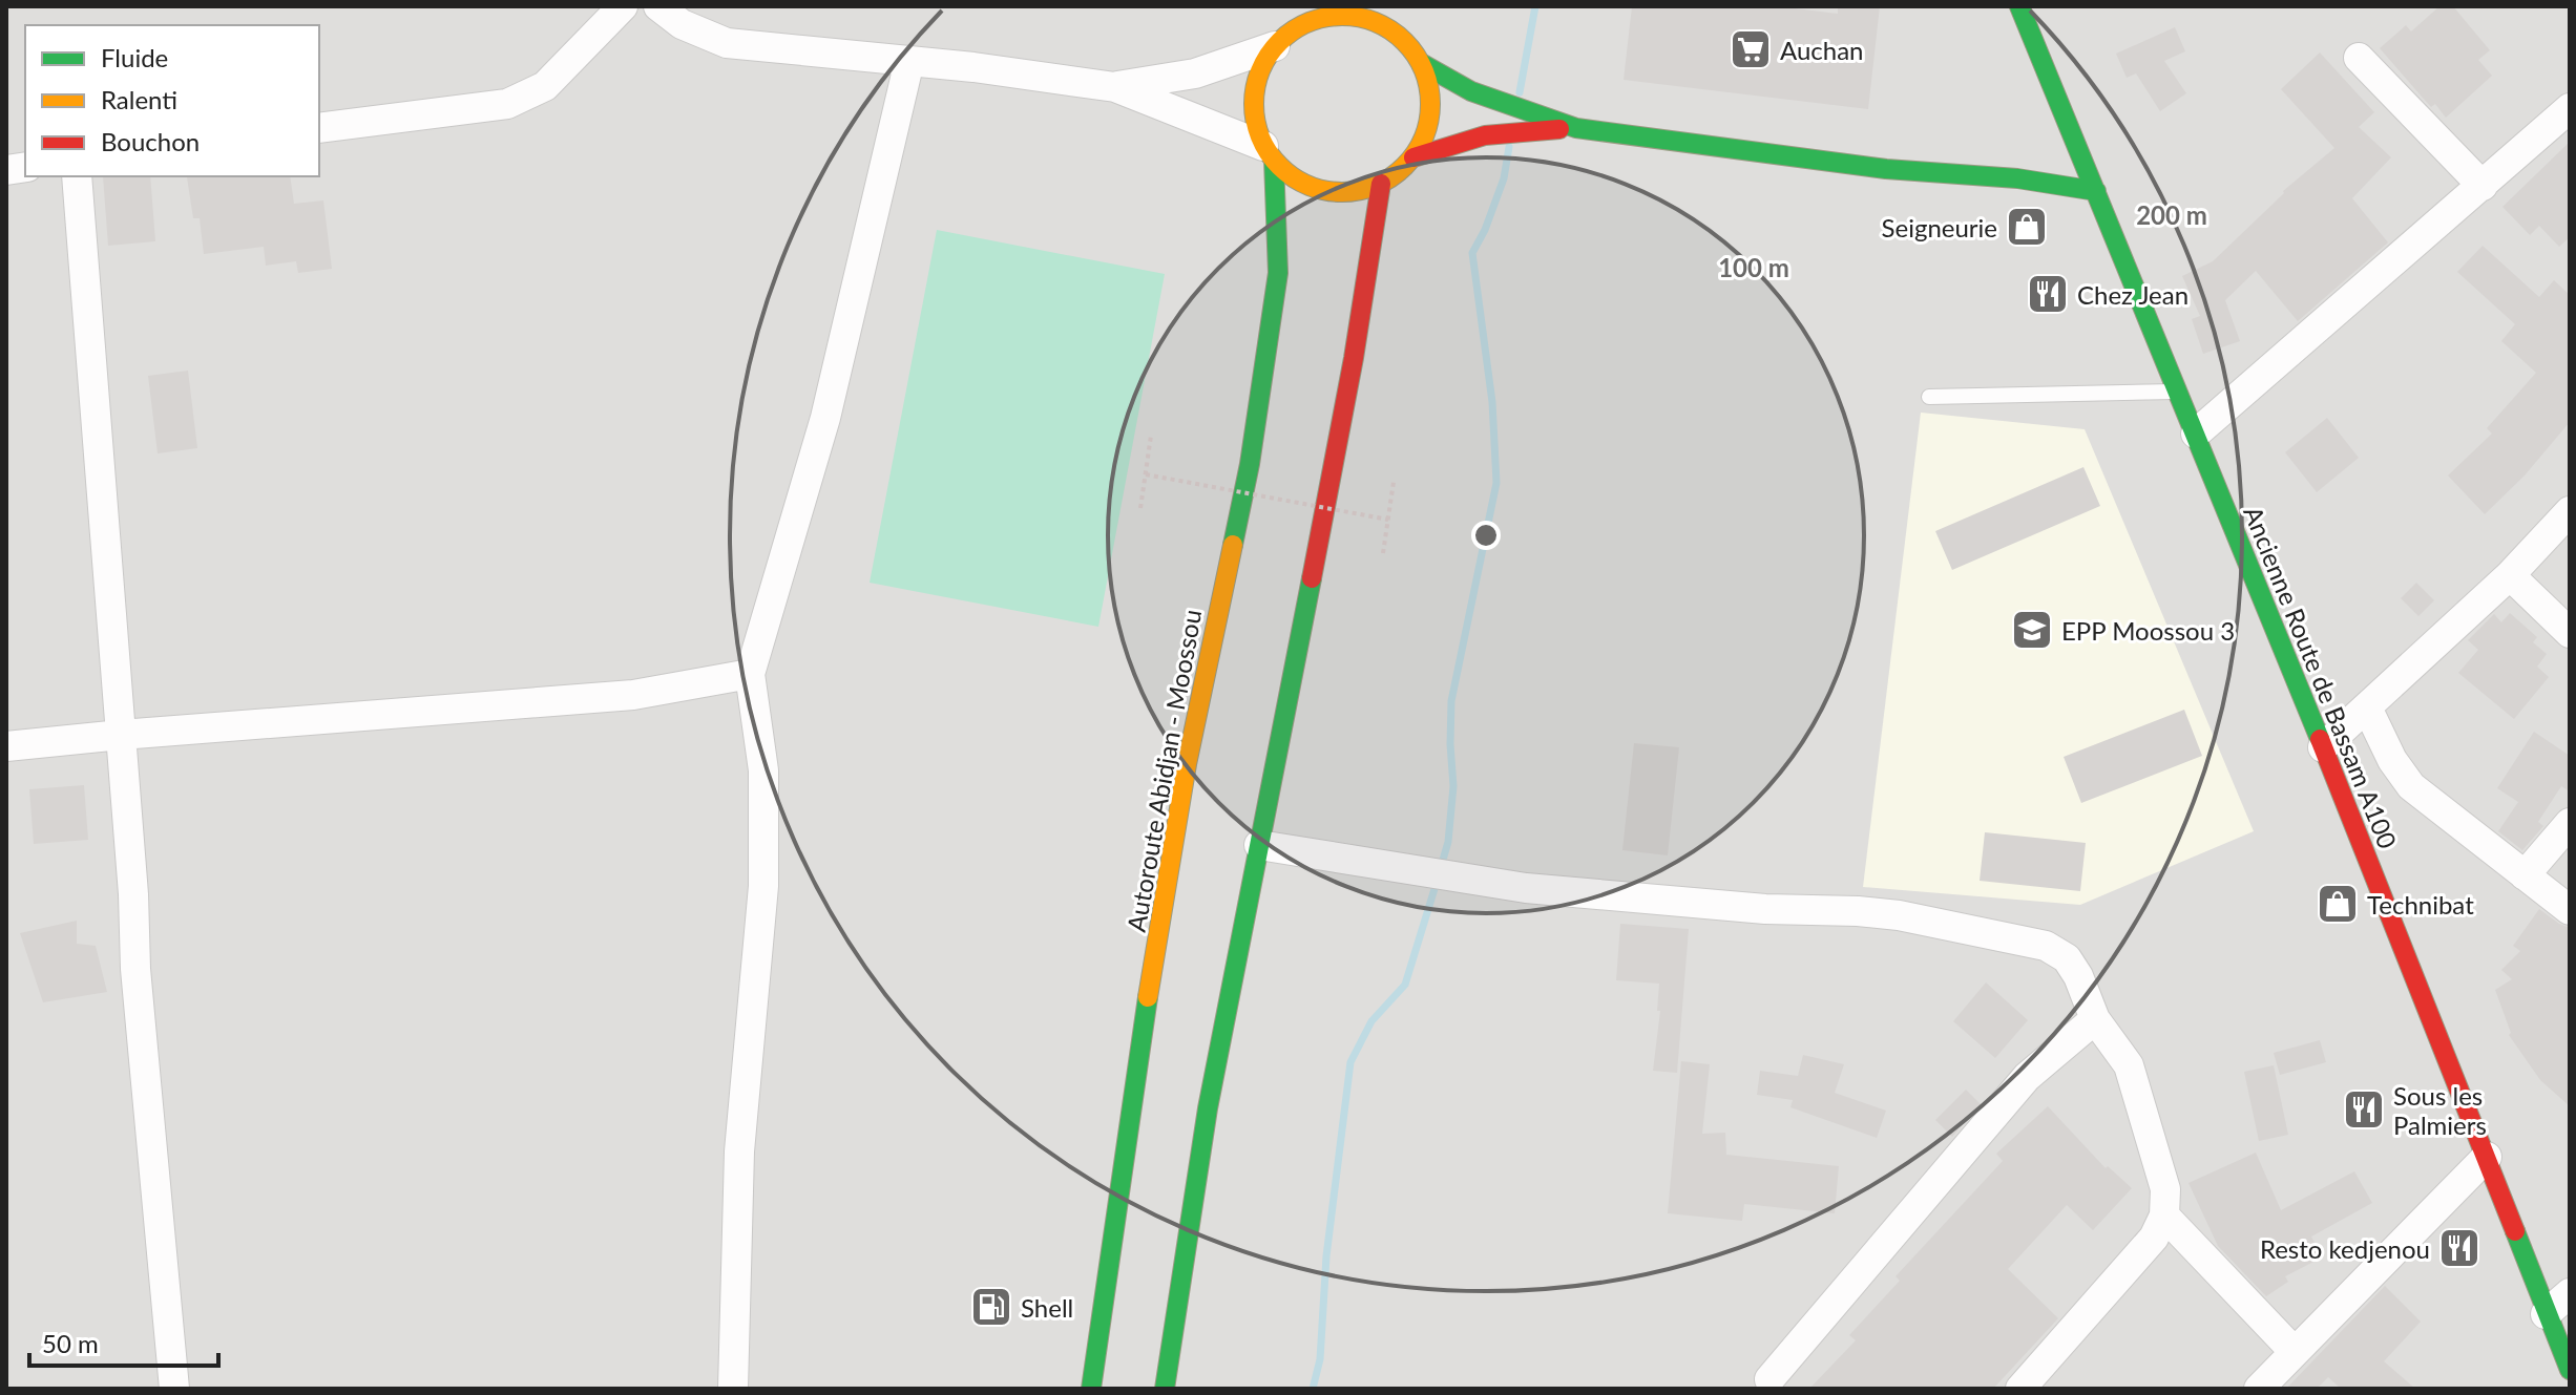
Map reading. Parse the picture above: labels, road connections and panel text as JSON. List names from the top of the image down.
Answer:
{
  "streets": {
    "main road": ["Ancienne Route de Bassam A100", "Autoroute Abidjan - Moossou"]
  },
  "places": {
    "supermarket": ["Auchan"],
    "shop": ["Seigneurie", "Technibat"],
    "restaurant": ["Chez Jean", "Sous les Palmiers", "Resto kedjenou"],
    "school or university": ["EPP Moossou 3"],
    "fuel station": ["Shell"]
  },
  "legend": ["Fluide", "Ralenti", "Bouchon"],
  "scale_bar": "50 m",
  "rings": ["200 m", "100 m"]
}
